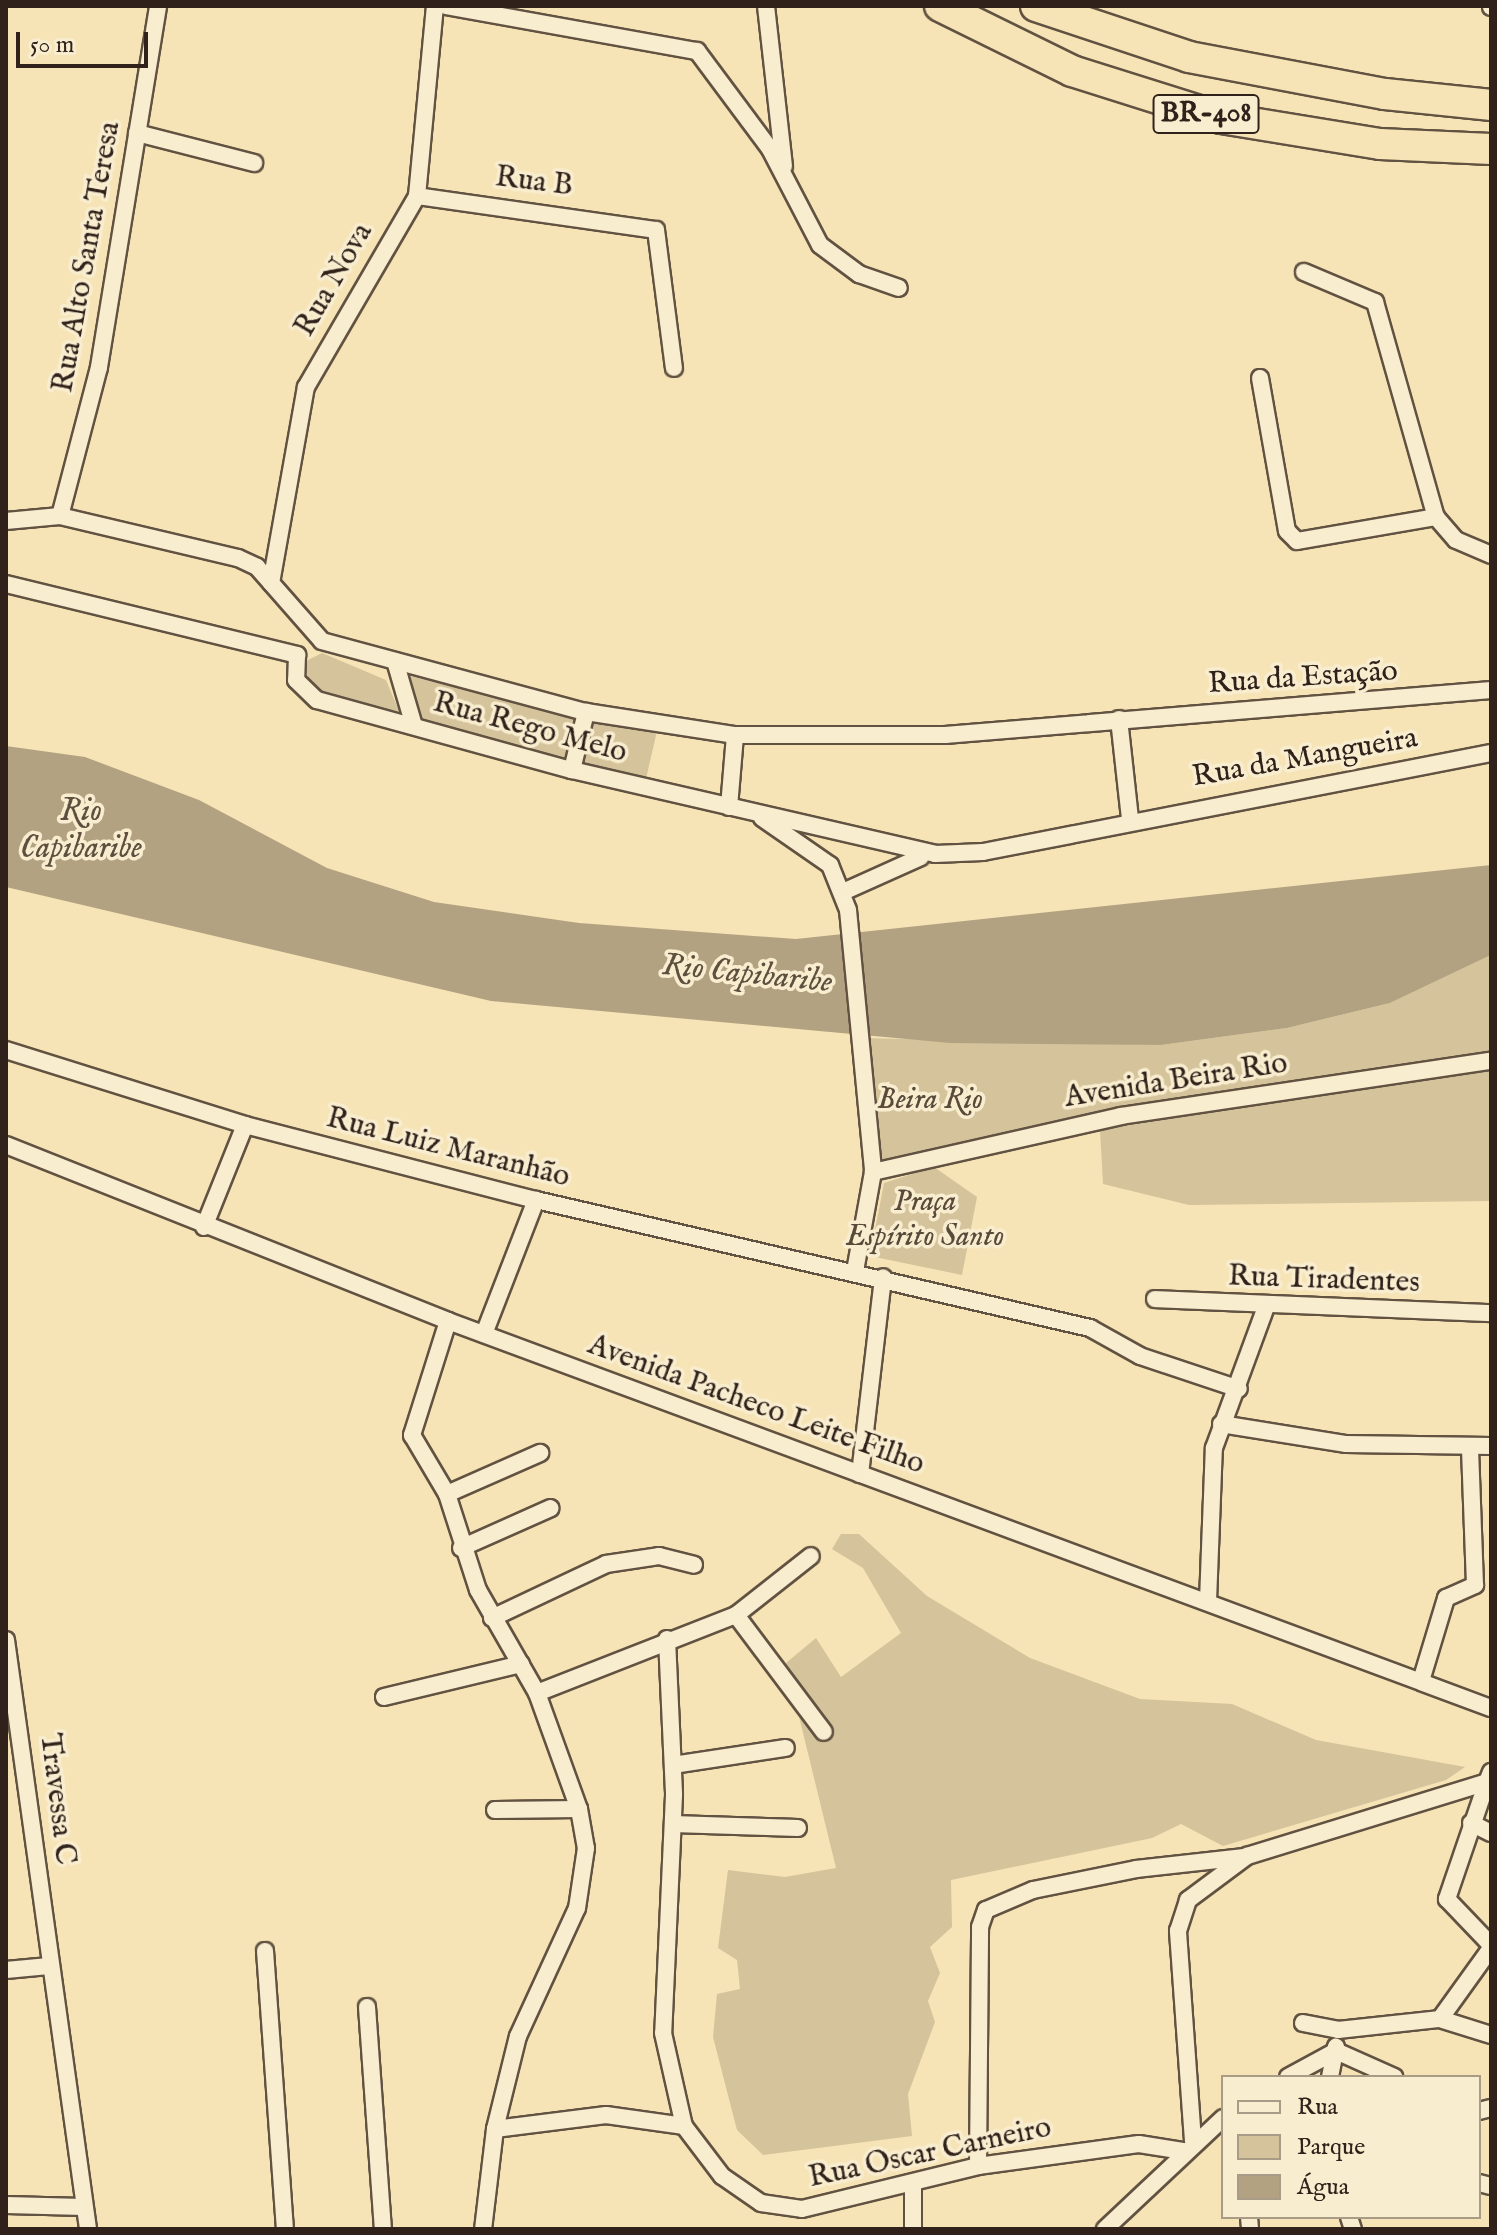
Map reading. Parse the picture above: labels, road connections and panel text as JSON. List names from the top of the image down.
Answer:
{
  "streets": {
    "highway": ["BR-408"],
    "street": [
      "Rua B",
      "Rua Alto Santa Teresa",
      "Rua Nova",
      "Rua da Estação",
      "Rua Rego Melo",
      "Rua da Mangueira",
      "Avenida Beira Rio",
      "Rua Luiz Maranhão",
      "Rua Tiradentes",
      "Avenida Pacheco Leite Filho",
      "Travessa C",
      "Rua Oscar Carneiro"
    ]
  },
  "crossings": [
    ["Rua B", "Rua Nova"],
    ["Rua Rego Melo", "Rua da Mangueira"]
  ],
  "water": ["Rio Capibaribe"],
  "parks": ["Beira Rio", "Praça Espírito Santo"],
  "legend": ["Rua", "Parque", "Água"],
  "scale_bar": "50 m"
}
